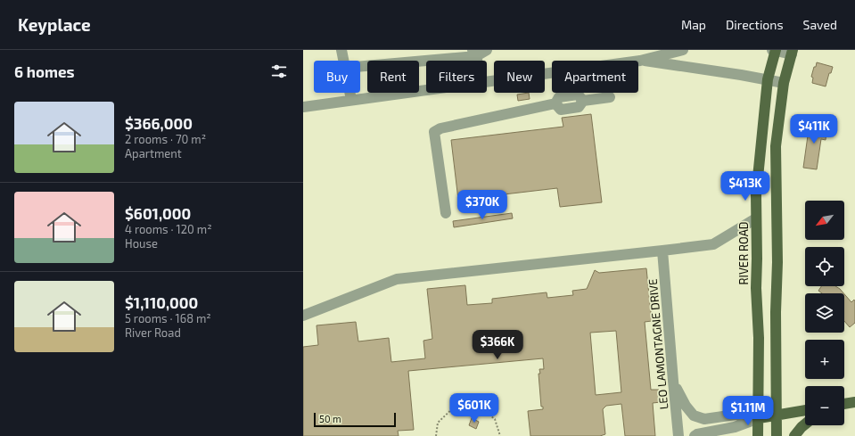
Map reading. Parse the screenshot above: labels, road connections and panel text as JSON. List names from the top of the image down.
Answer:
{
  "streets": {
    "main road": ["RIVER ROAD"],
    "street": ["LEO LAMONTAGNE DRIVE"]
  },
  "scale_bar": "50 m",
  "north": "bottom left",
  "page": {
    "header": "Keyplace",
    "nav": ["Map", "Directions", "Saved"],
    "heading": "6 homes",
    "chip": [
      "Buy",
      "Rent",
      "Filters",
      "New",
      "Apartment"
    ],
    "list": [
      {
        "name": "$366,000",
        "note": "2 rooms · 70 m² · Apartment"
      },
      {
        "name": "$601,000",
        "note": "4 rooms · 120 m² · House"
      },
      {
        "name": "$1,110,000",
        "note": "5 rooms · 168 m² · River Road"
      }
    ],
    "price": [
      "$411K",
      "$413K",
      "$370K",
      "$366K",
      "$601K",
      "$1.11M"
    ],
    "map_buttons": ["+", "−"],
    "scale": "50 m"
  }
}
